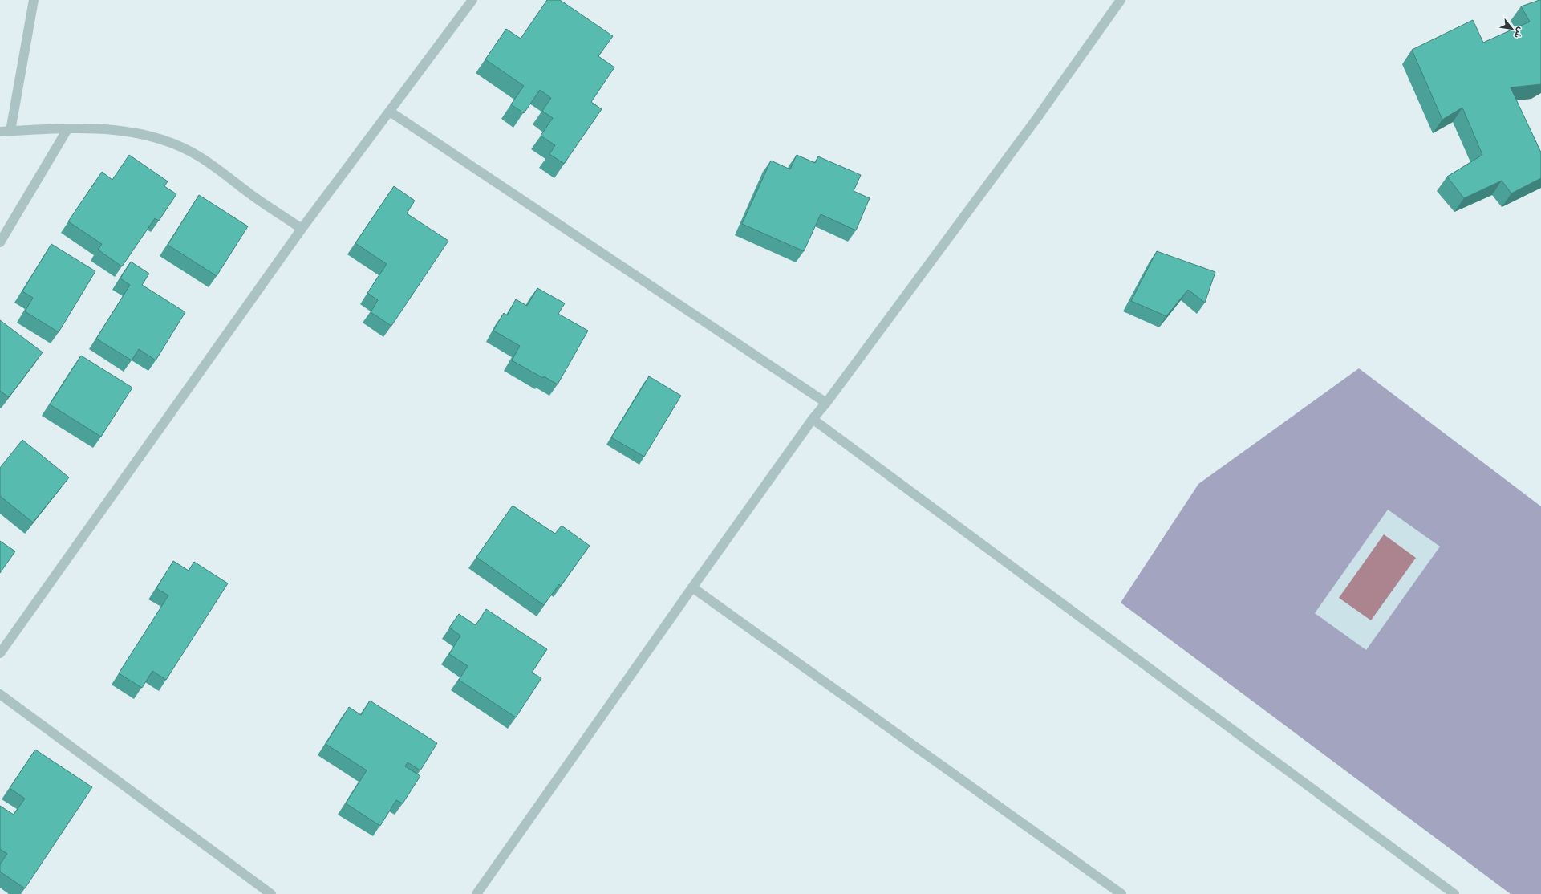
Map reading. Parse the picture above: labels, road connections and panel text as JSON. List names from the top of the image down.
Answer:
{
  "north": "bottom right"
}
